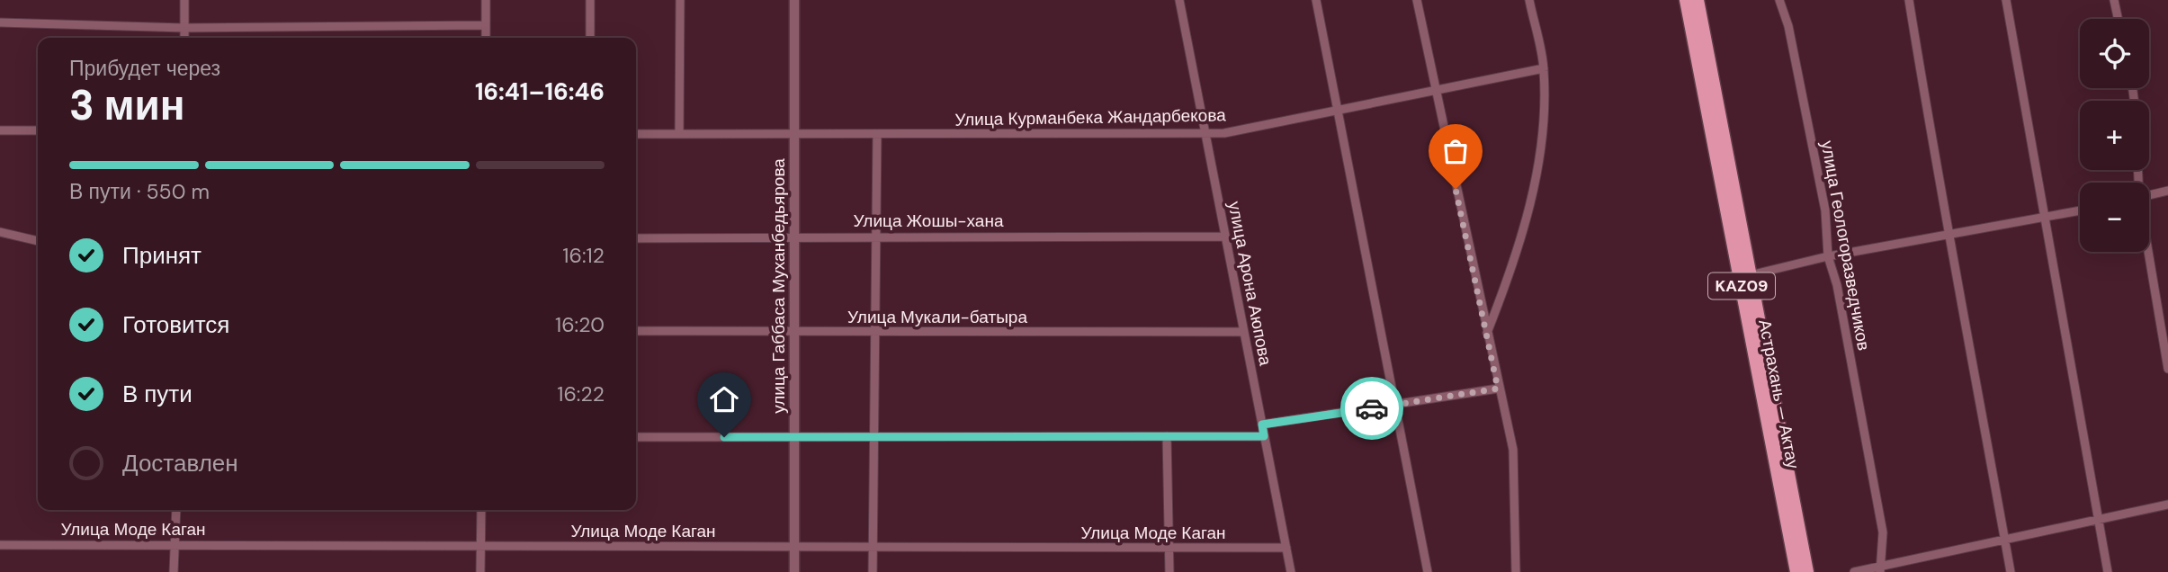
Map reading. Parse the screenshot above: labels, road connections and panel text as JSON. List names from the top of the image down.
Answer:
{
  "streets": {
    "highway": ["KAZ09", "Астрахань — Актау"],
    "street": [
      "Улица Курманбека Жандарбекова",
      "Улица Жошы-хана",
      "улица Геологоразведчиков",
      "улица Арона Аюпова",
      "улица Габбаса Муханбедьярова",
      "Улица Мукали-батыра",
      "Улица Моде Каган"
    ]
  },
  "crossings": [
    ["Улица Курманбека Жандарбекова", "улица Арона Аюпова"],
    ["Улица Курманбека Жандарбекова", "улица Габбаса Муханбедьярова"],
    ["Улица Жошы-хана", "улица Арона Аюпова"],
    ["Улица Жошы-хана", "улица Габбаса Муханбедьярова"],
    ["улица Арона Аюпова", "Улица Мукали-батыра"],
    ["улица Арона Аюпова", "Улица Моде Каган"],
    ["улица Габбаса Муханбедьярова", "Улица Мукали-батыра"],
    ["улица Габбаса Муханбедьярова", "Улица Моде Каган"]
  ],
  "page": {
    "map_buttons": ["+", "−"],
    "heading": ["3 мин", "Прибудет через", "16:41–16:46"],
    "bar": "В пути · 550 m",
    "list": [
      ["Принят", "16:12"],
      ["Готовится", "16:20"],
      ["В пути", "16:22"],
      "Доставлен"
    ]
  }
}
